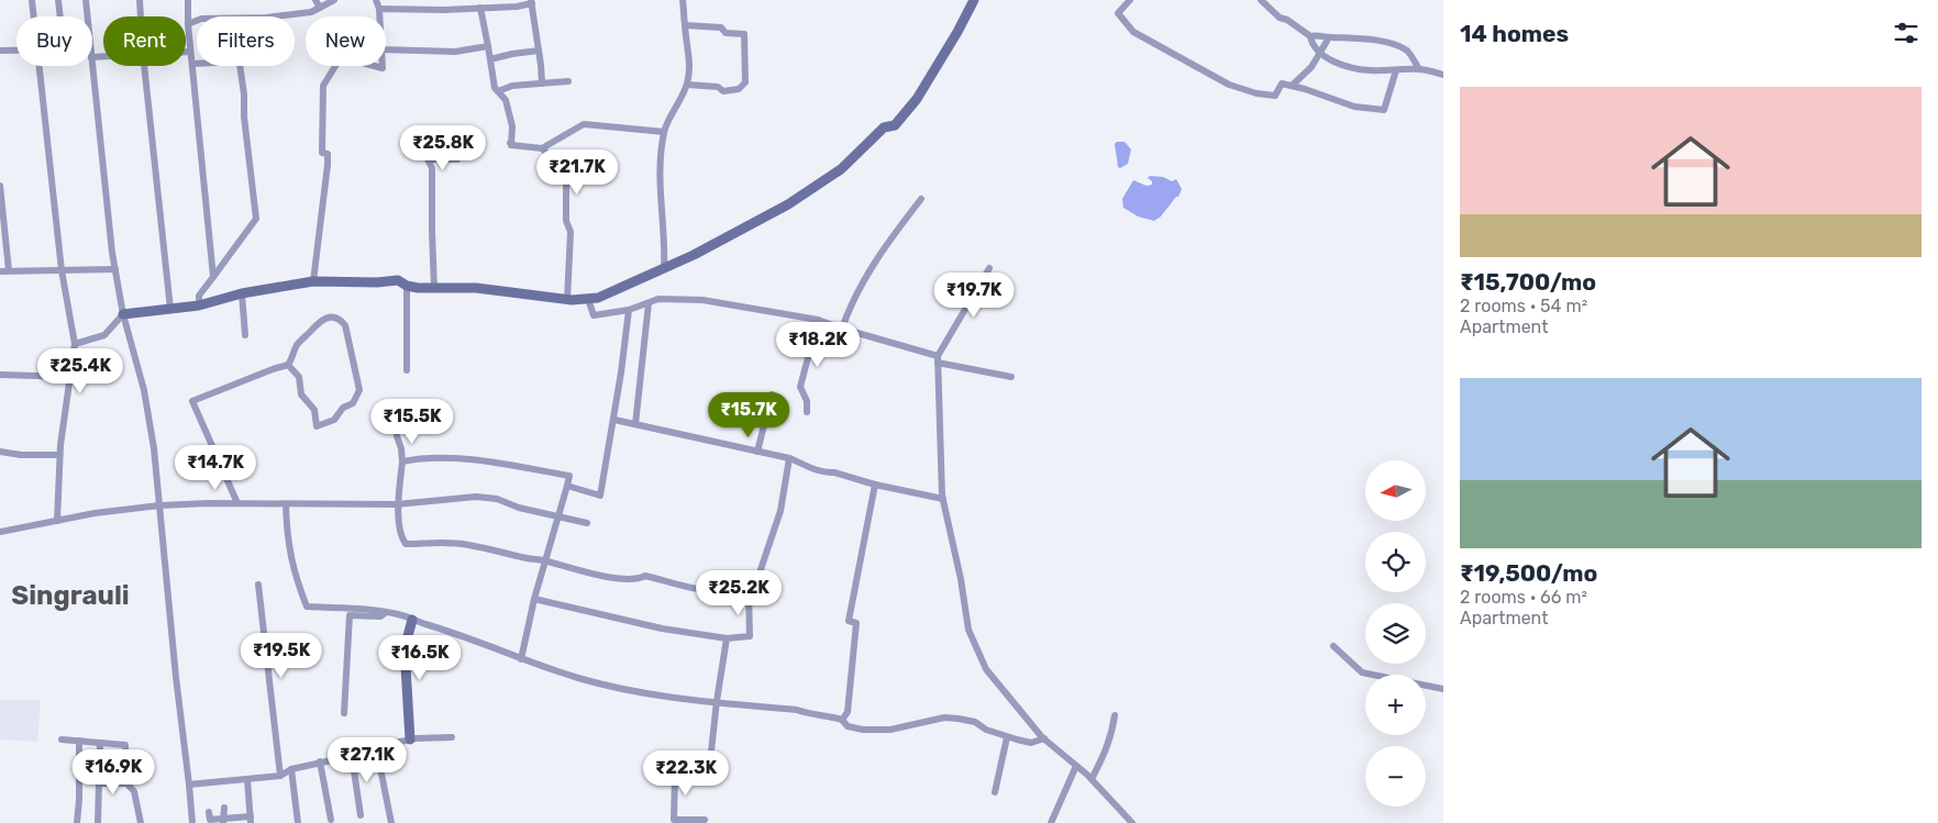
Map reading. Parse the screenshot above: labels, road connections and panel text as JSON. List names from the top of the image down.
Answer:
{
  "districts": ["Singrauli"],
  "north": "left",
  "page": {
    "heading": "14 homes",
    "chip": [
      "Buy",
      "Rent",
      "Filters",
      "New"
    ],
    "list": [
      {
        "name": "₹15,700/mo",
        "note": "2 rooms · 54 m² · Apartment"
      },
      {
        "name": "₹19,500/mo",
        "note": "2 rooms · 66 m² · Apartment"
      }
    ],
    "price": [
      "₹25.8K",
      "₹21.7K",
      "₹19.7K",
      "₹18.2K",
      "₹25.4K",
      "₹15.7K",
      "₹15.5K",
      "₹14.7K",
      "₹25.2K",
      "₹19.5K",
      "₹16.5K",
      "₹27.1K",
      "₹16.9K",
      "₹22.3K"
    ],
    "map_buttons": ["+", "−"]
  }
}
